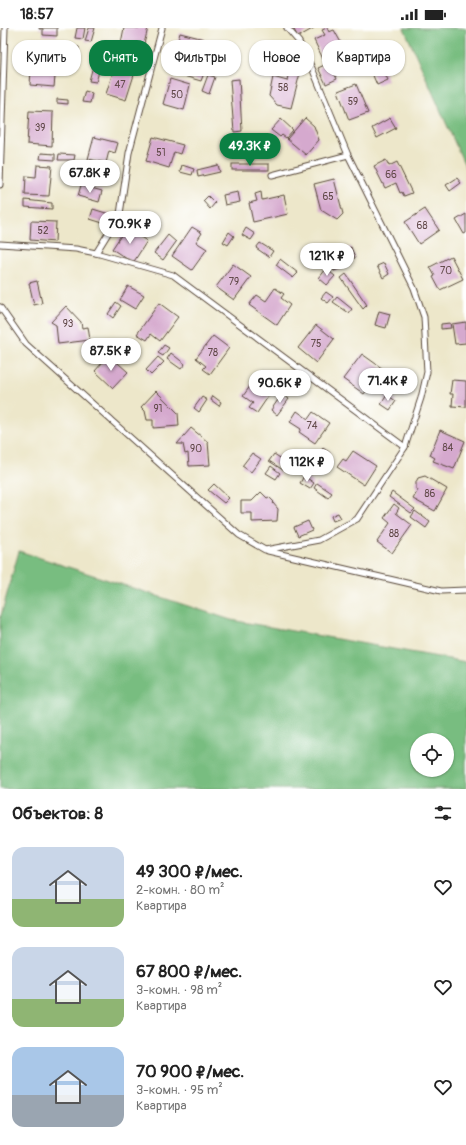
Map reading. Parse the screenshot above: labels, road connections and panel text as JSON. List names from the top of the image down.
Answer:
{
  "house_numbers": [
    "47",
    "58",
    "50",
    "59",
    "39",
    "51",
    "66",
    "65",
    "68",
    "52",
    "70",
    "79",
    "93",
    "75",
    "78",
    "91",
    "74",
    "84",
    "90",
    "86",
    "88"
  ],
  "page": {
    "status": "18:57",
    "chip": [
      "Купить",
      "Снять",
      "Фильтры",
      "Новое",
      "Квартира"
    ],
    "price": [
      "49.3K ₽",
      "67.8K ₽",
      "70.9K ₽",
      "121K ₽",
      "87.5K ₽",
      "71.4K ₽",
      "90.6K ₽",
      "112K ₽"
    ],
    "heading": "Объектов: 8",
    "list": [
      {
        "name": "49 300 ₽/мес.",
        "note": "2-комн. · 80 m² · Квартира"
      },
      {
        "name": "67 800 ₽/мес.",
        "note": "3-комн. · 98 m² · Квартира"
      },
      {
        "name": "70 900 ₽/мес.",
        "note": "3-комн. · 95 m² · Квартира"
      }
    ]
  }
}
